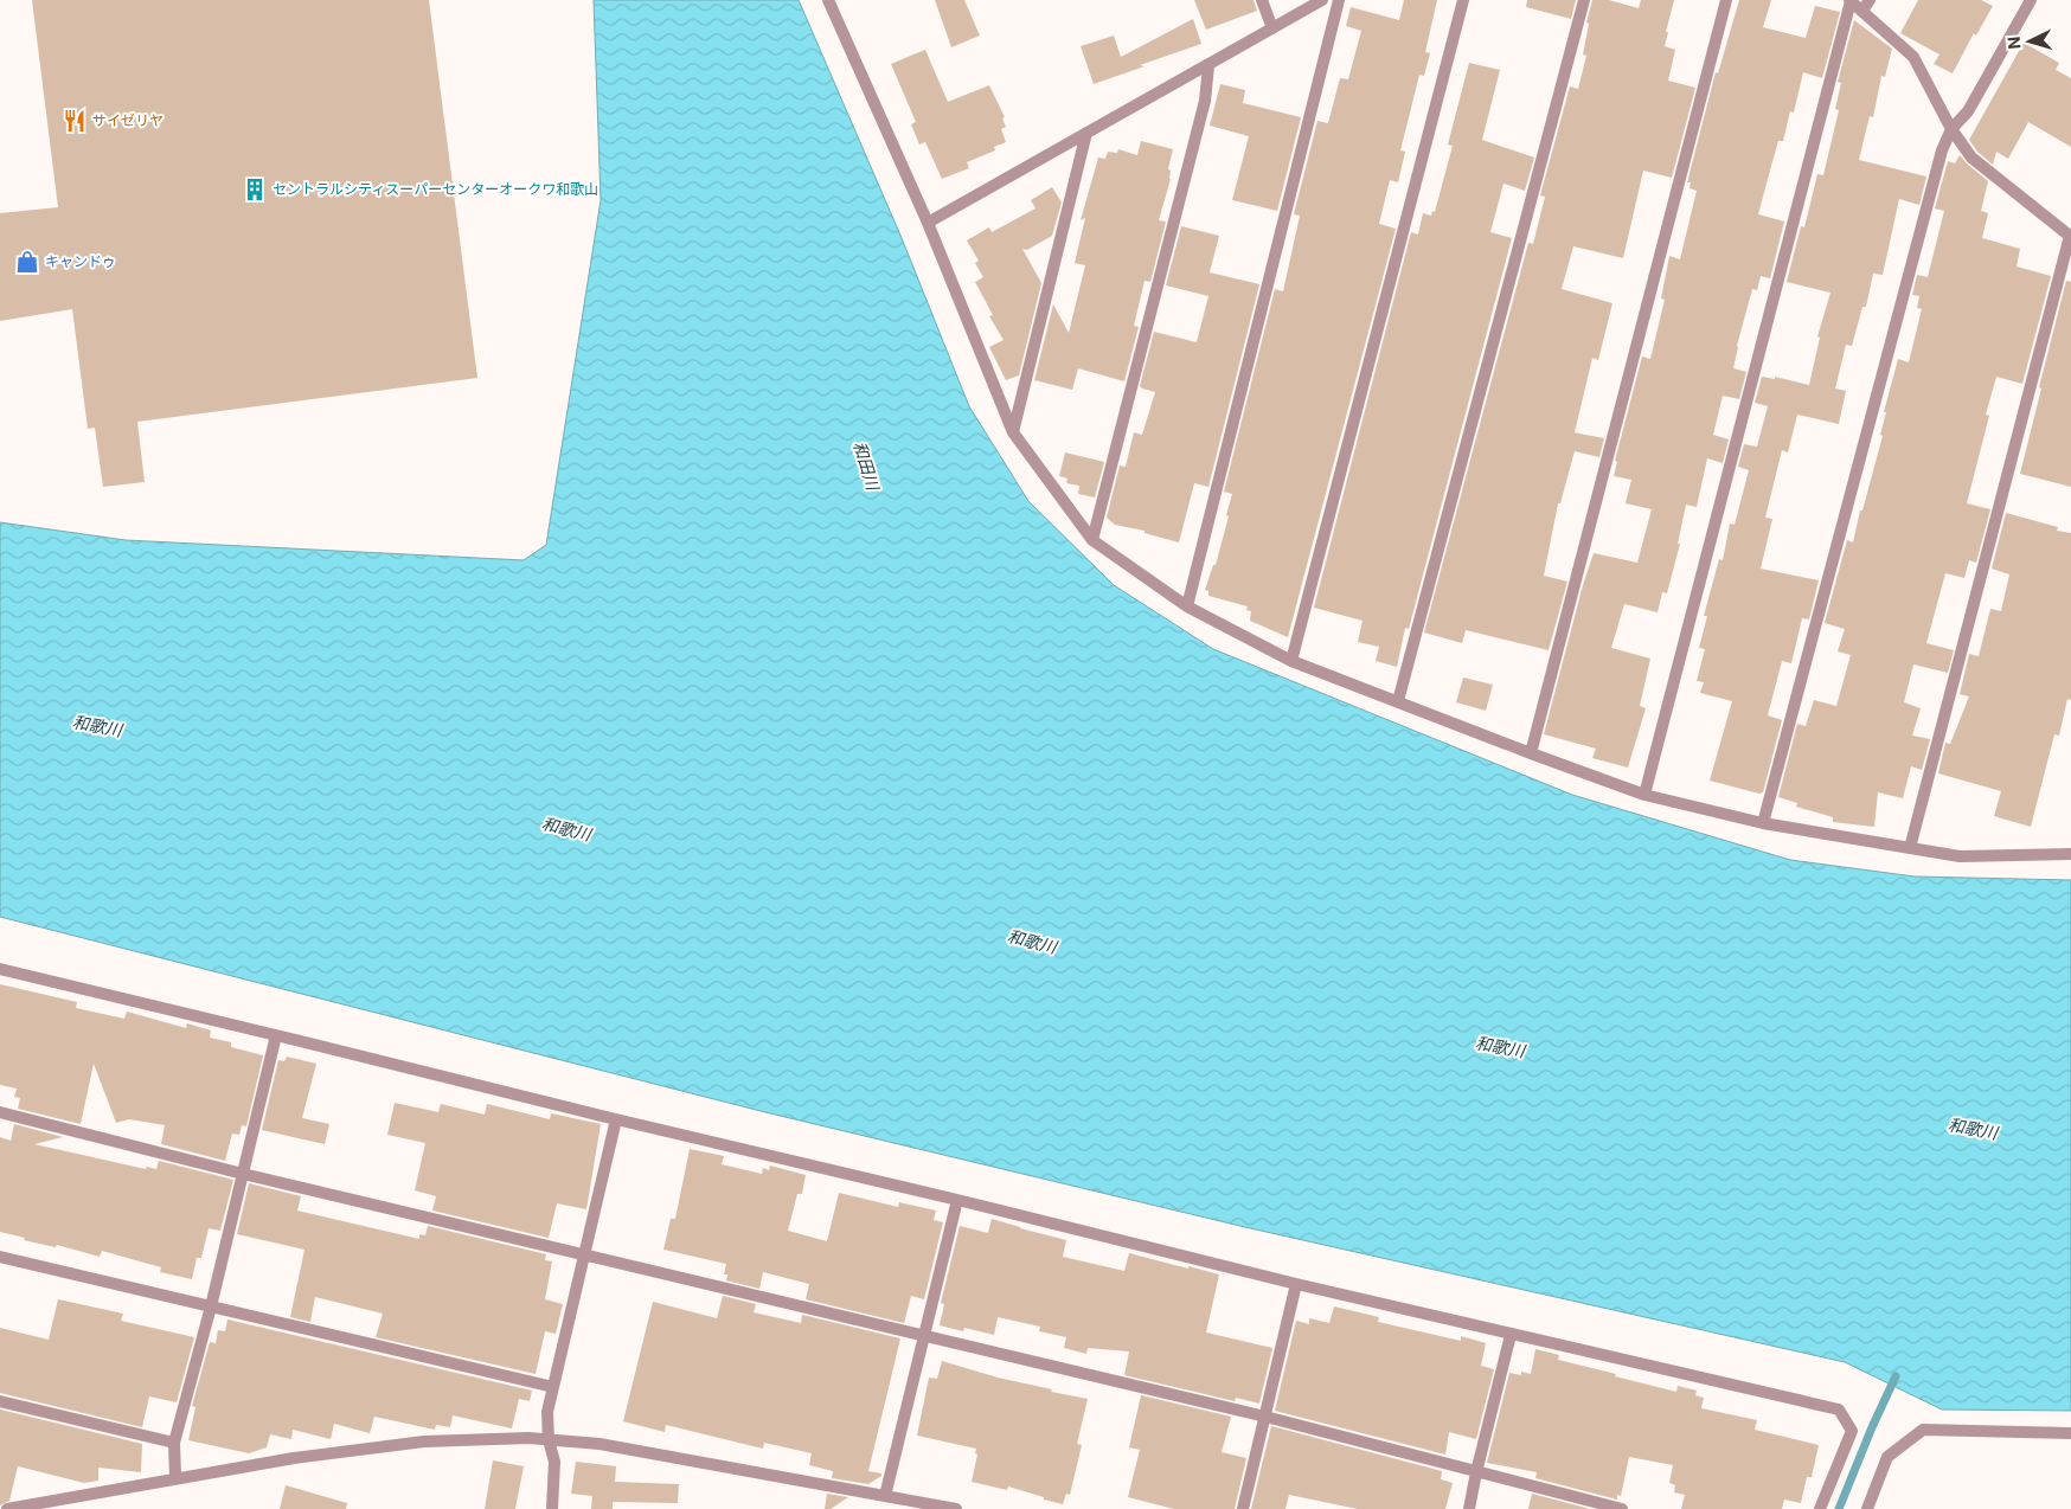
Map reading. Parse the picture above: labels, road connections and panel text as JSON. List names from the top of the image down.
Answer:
{
  "water": ["和田川", "和歌川"],
  "places": {
    "restaurant": ["サイゼリヤ"],
    "building": ["セントラルシティスーパーセンターオークワ和歌山"],
    "shop": ["キャンドゥ"]
  },
  "north": "left"
}
